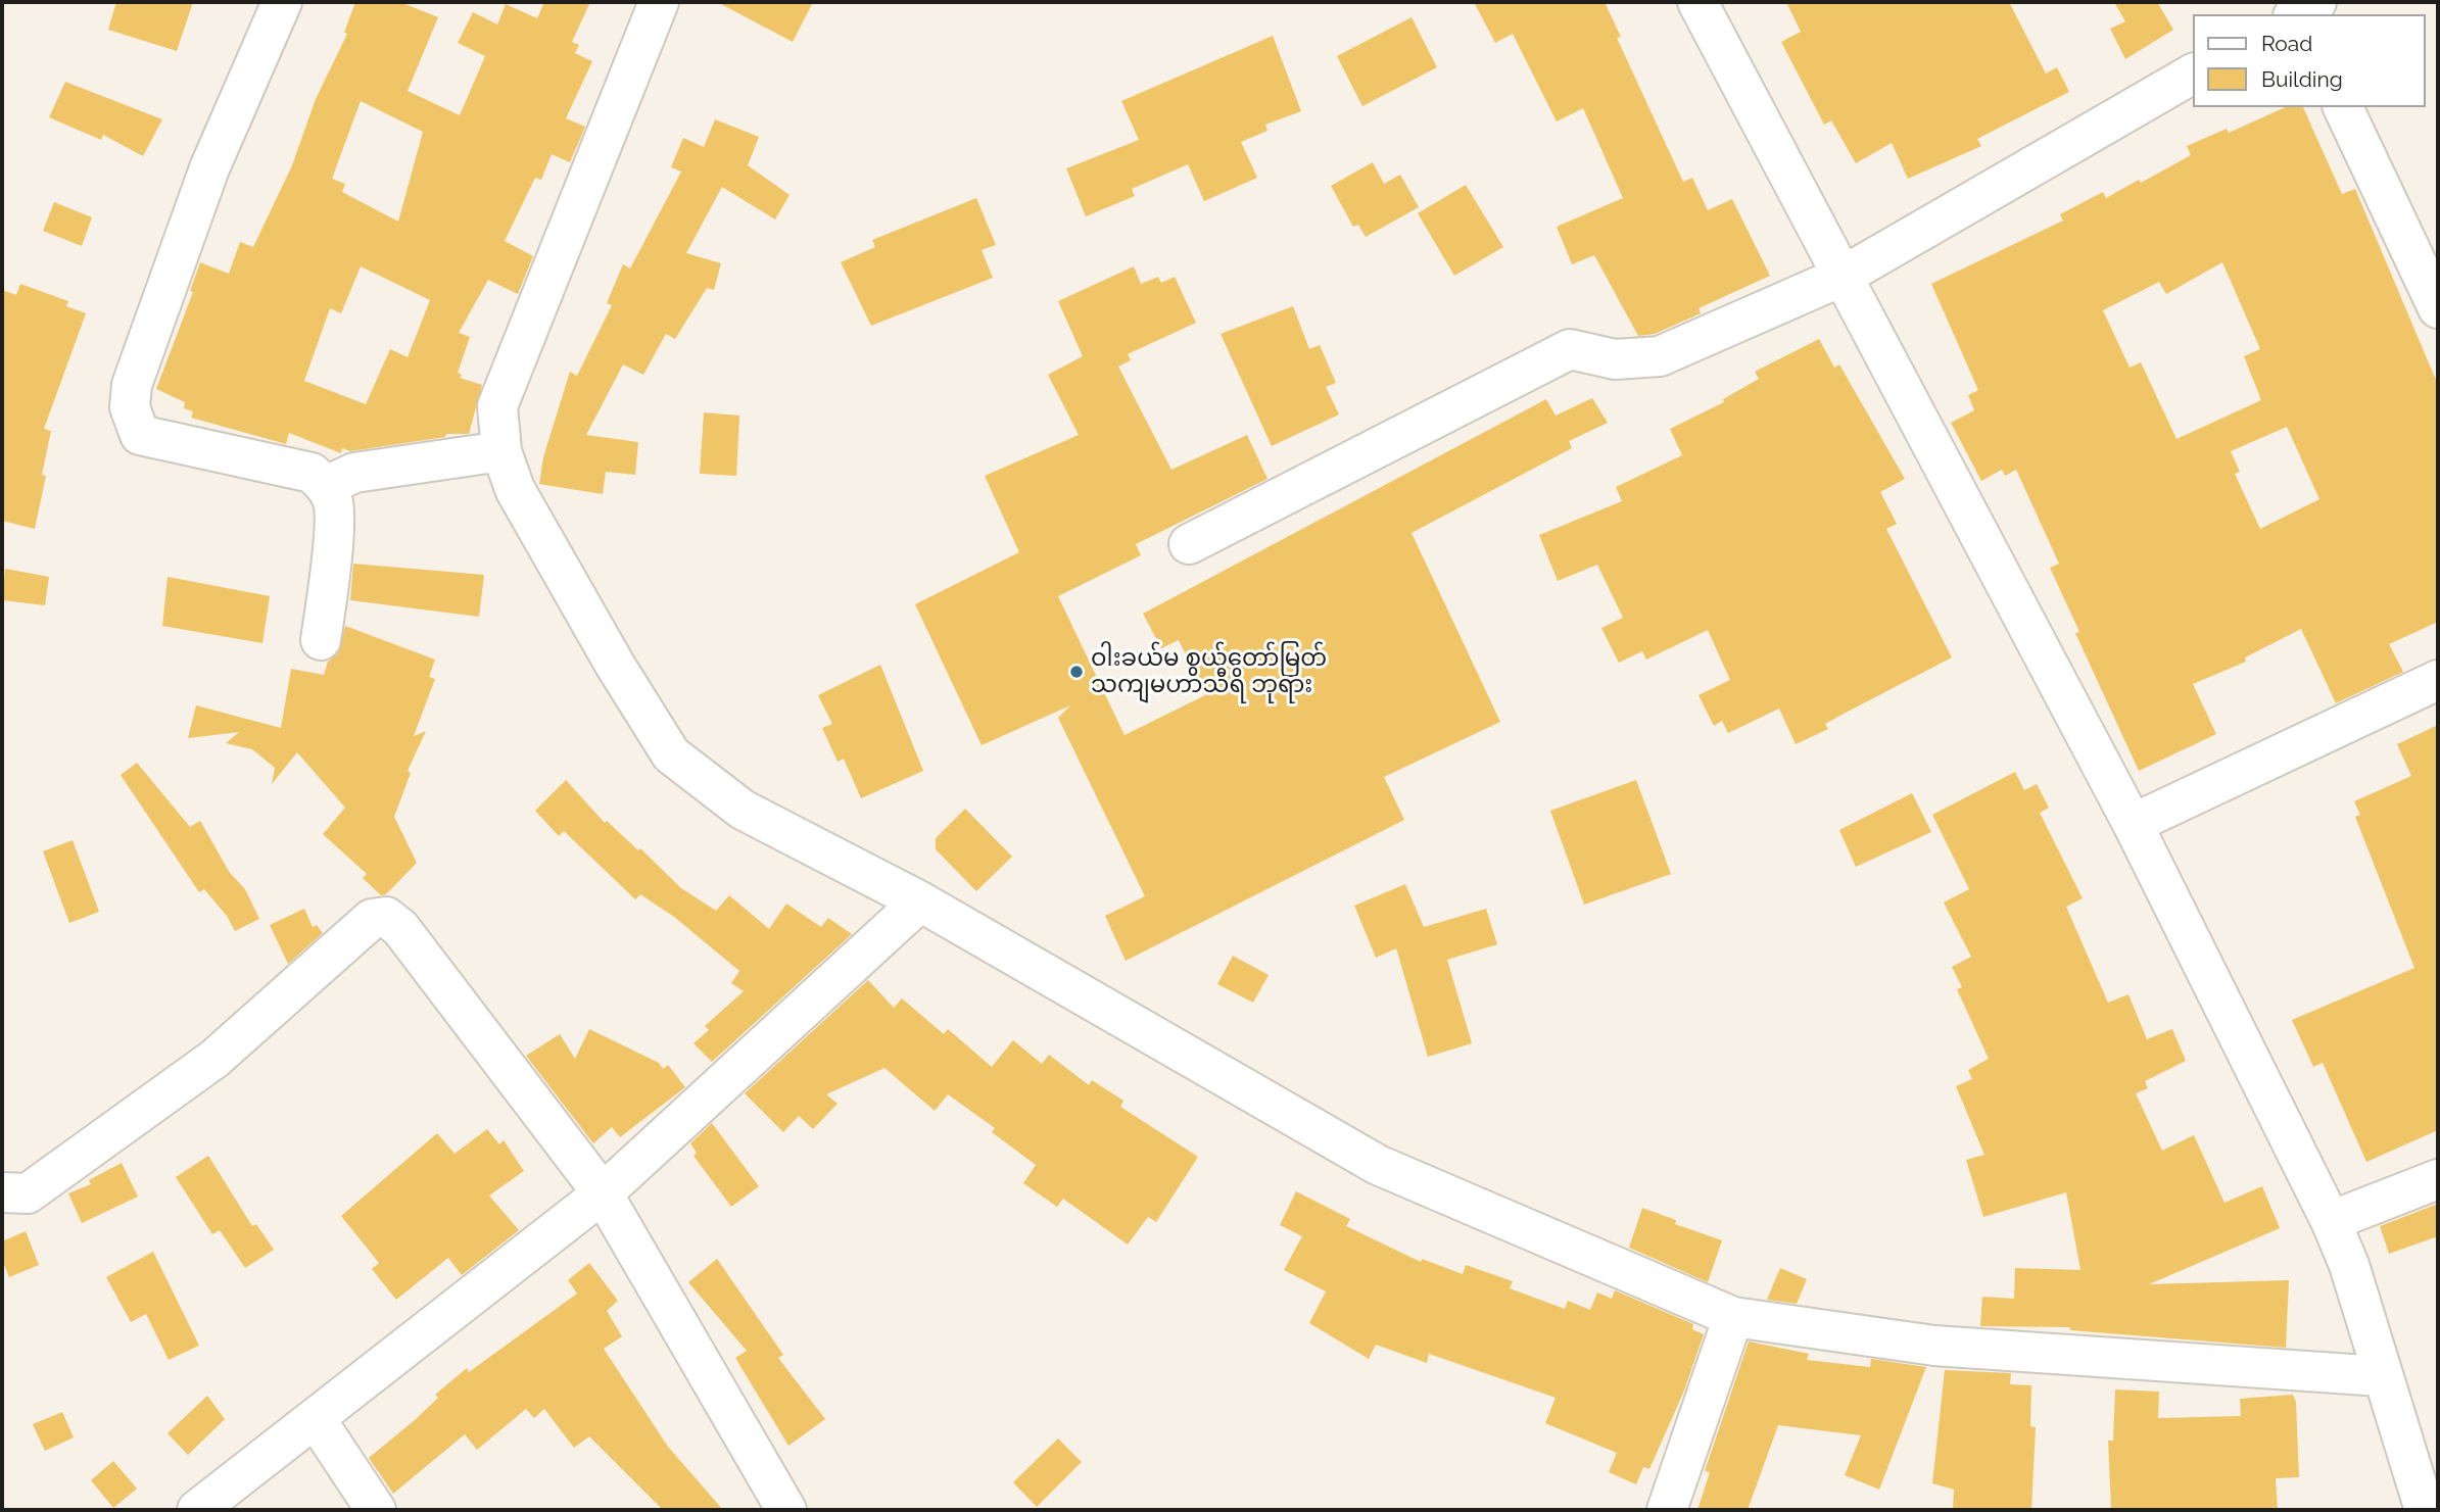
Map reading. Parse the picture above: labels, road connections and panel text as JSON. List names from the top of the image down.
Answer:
{
  "places": ["ဝါးခယ်မ စွယ်တော်မြတ် သကျမဟာသီရိ ဘုရား"],
  "legend": ["Road", "Building"]
}
